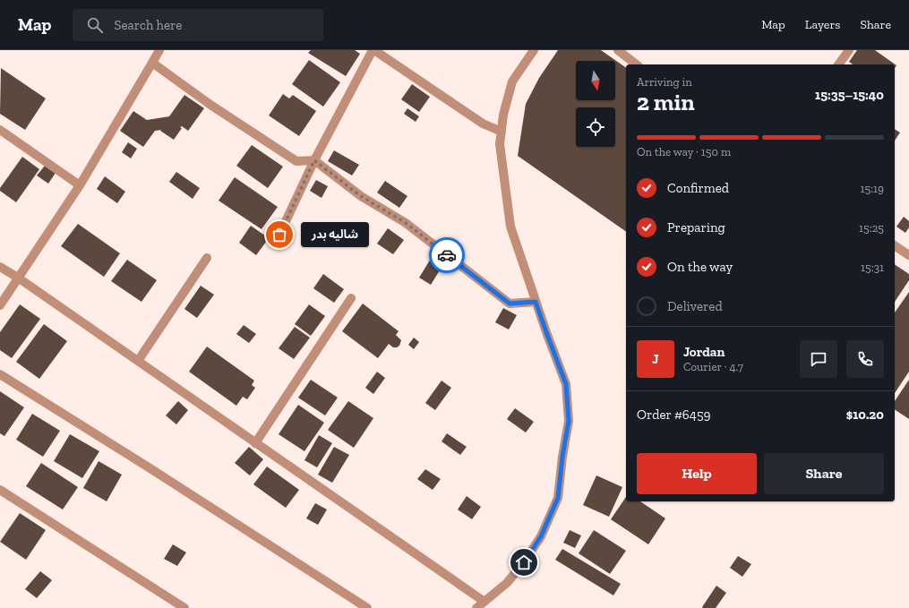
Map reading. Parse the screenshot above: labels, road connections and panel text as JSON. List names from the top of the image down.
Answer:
{
  "places": ["شاليه بدر"],
  "north": "bottom",
  "page": {
    "header": "Map",
    "search": "Search here",
    "nav": ["Map", "Layers", "Share"],
    "heading": ["2 min", "Arriving in", "15:35–15:40"],
    "panel": [
      "Jordan",
      "Courier · 4.7",
      "Order #6459",
      "$10.20"
    ],
    "bar": "On the way · 150 m",
    "list": [
      ["Confirmed", "15:19"],
      ["Preparing", "15:25"],
      ["On the way", "15:31"],
      "Delivered"
    ],
    "bubble": "شاليه بدر",
    "round": "J",
    "buttons": ["Help", "Share"]
  }
}
